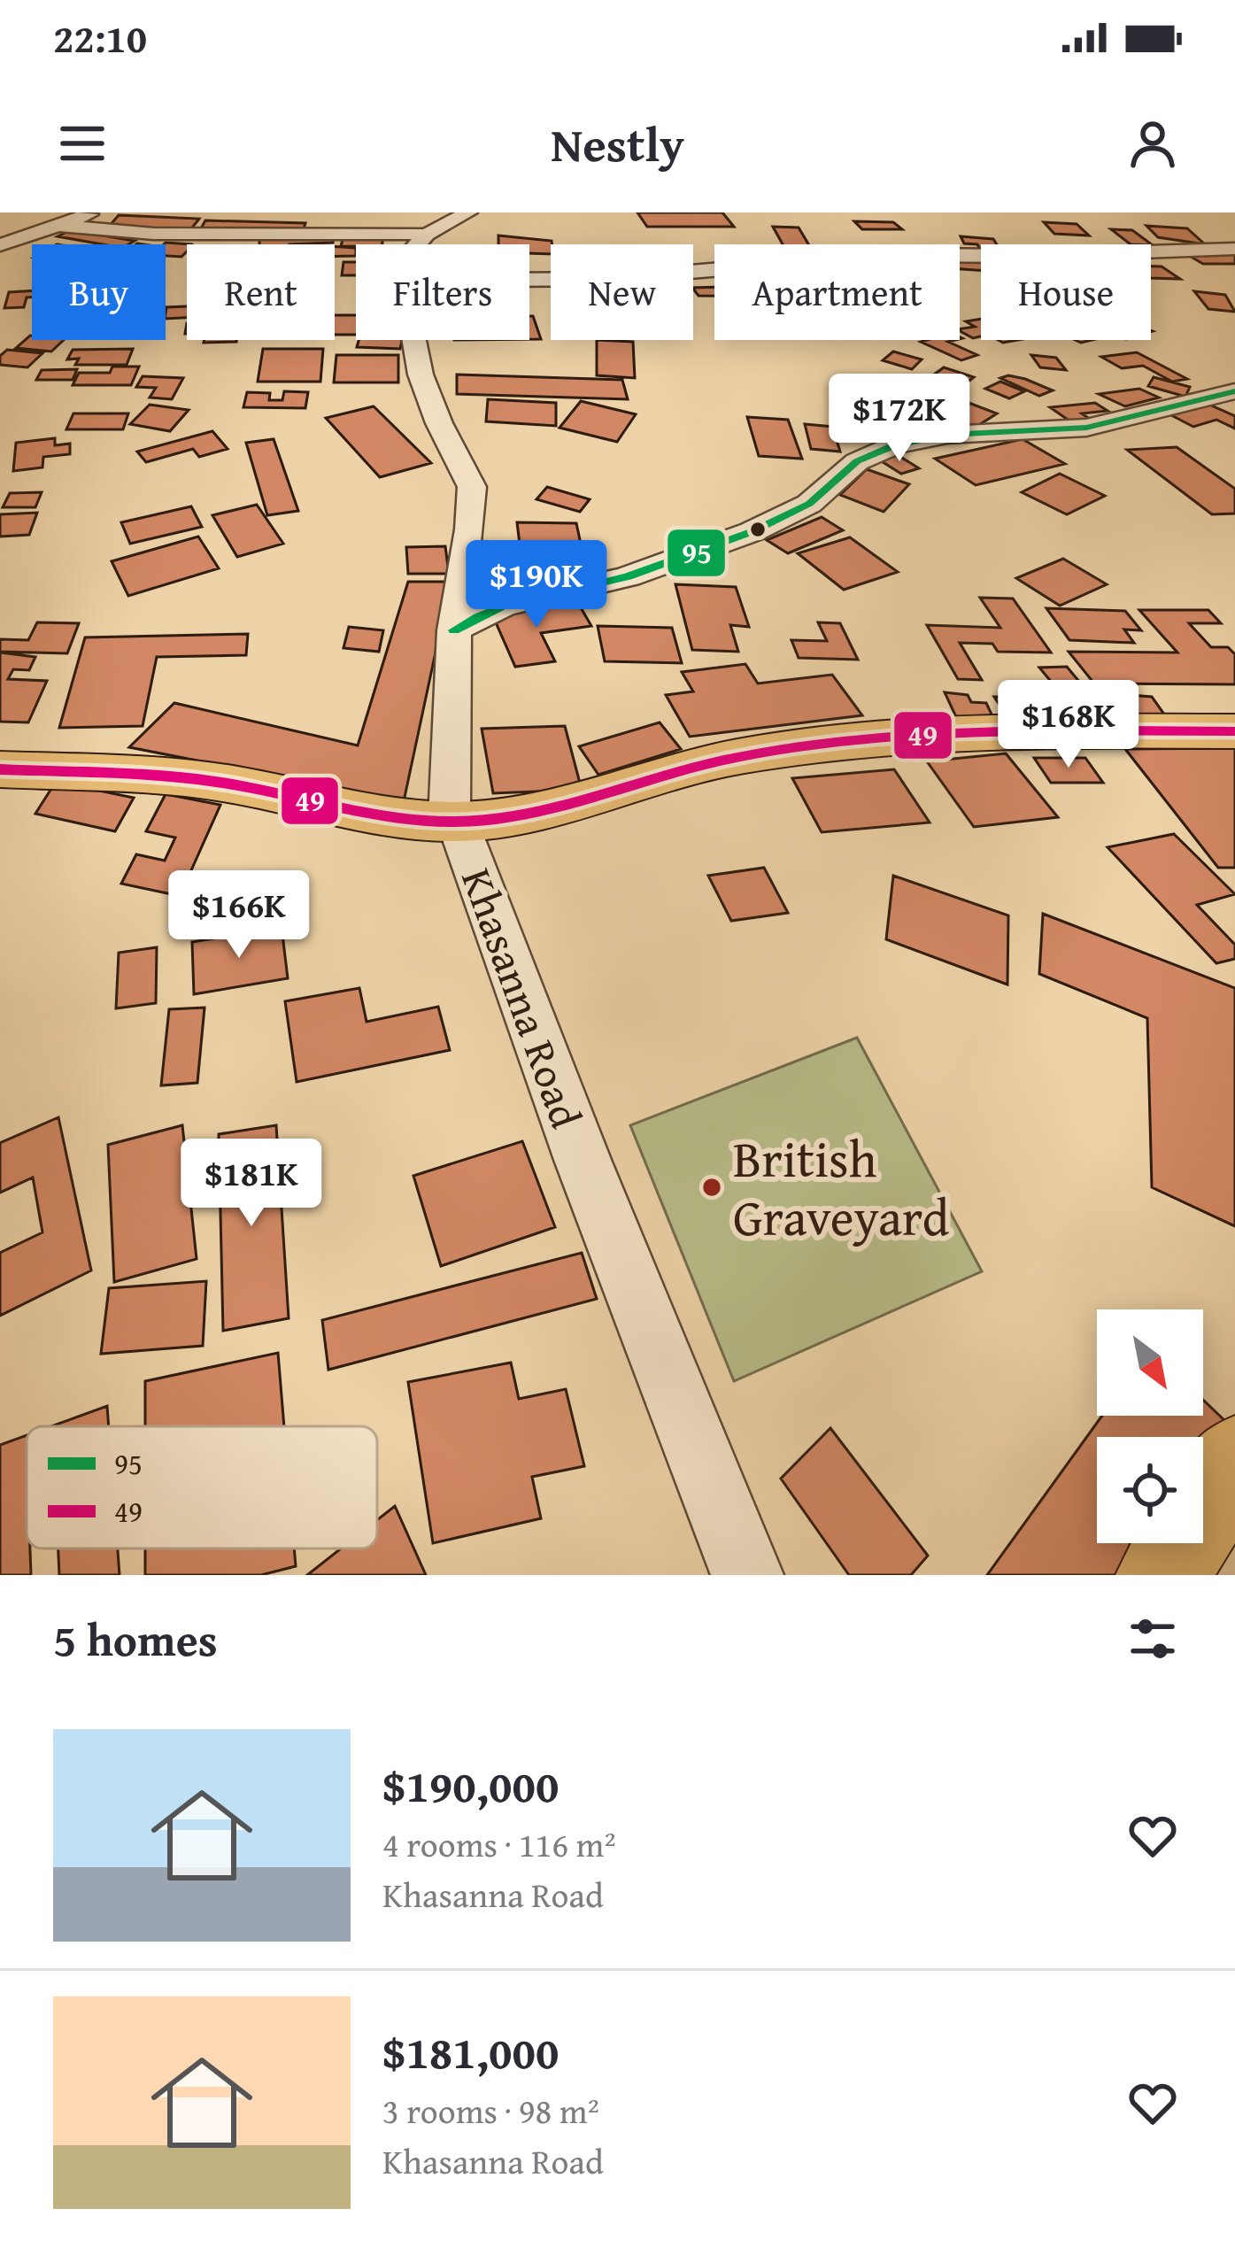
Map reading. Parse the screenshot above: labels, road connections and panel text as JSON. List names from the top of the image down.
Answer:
{
  "streets": {
    "street": ["Khasanna Road"]
  },
  "places": ["British Graveyard"],
  "lines": ["transit line 95", "transit line 49"],
  "legend": ["95", "49"],
  "north": "bottom right",
  "page": {
    "status": "22:10",
    "header": "Nestly",
    "chip": [
      "Buy",
      "Rent",
      "Filters",
      "New",
      "Apartment",
      "House"
    ],
    "price": [
      "$172K",
      "$190K",
      "$168K",
      "$166K",
      "$181K"
    ],
    "heading": "5 homes",
    "list": [
      {
        "name": "$190,000",
        "note": "4 rooms · 116 m² · Khasanna Road"
      },
      {
        "name": "$181,000",
        "note": "3 rooms · 98 m² · Khasanna Road"
      }
    ]
  }
}
